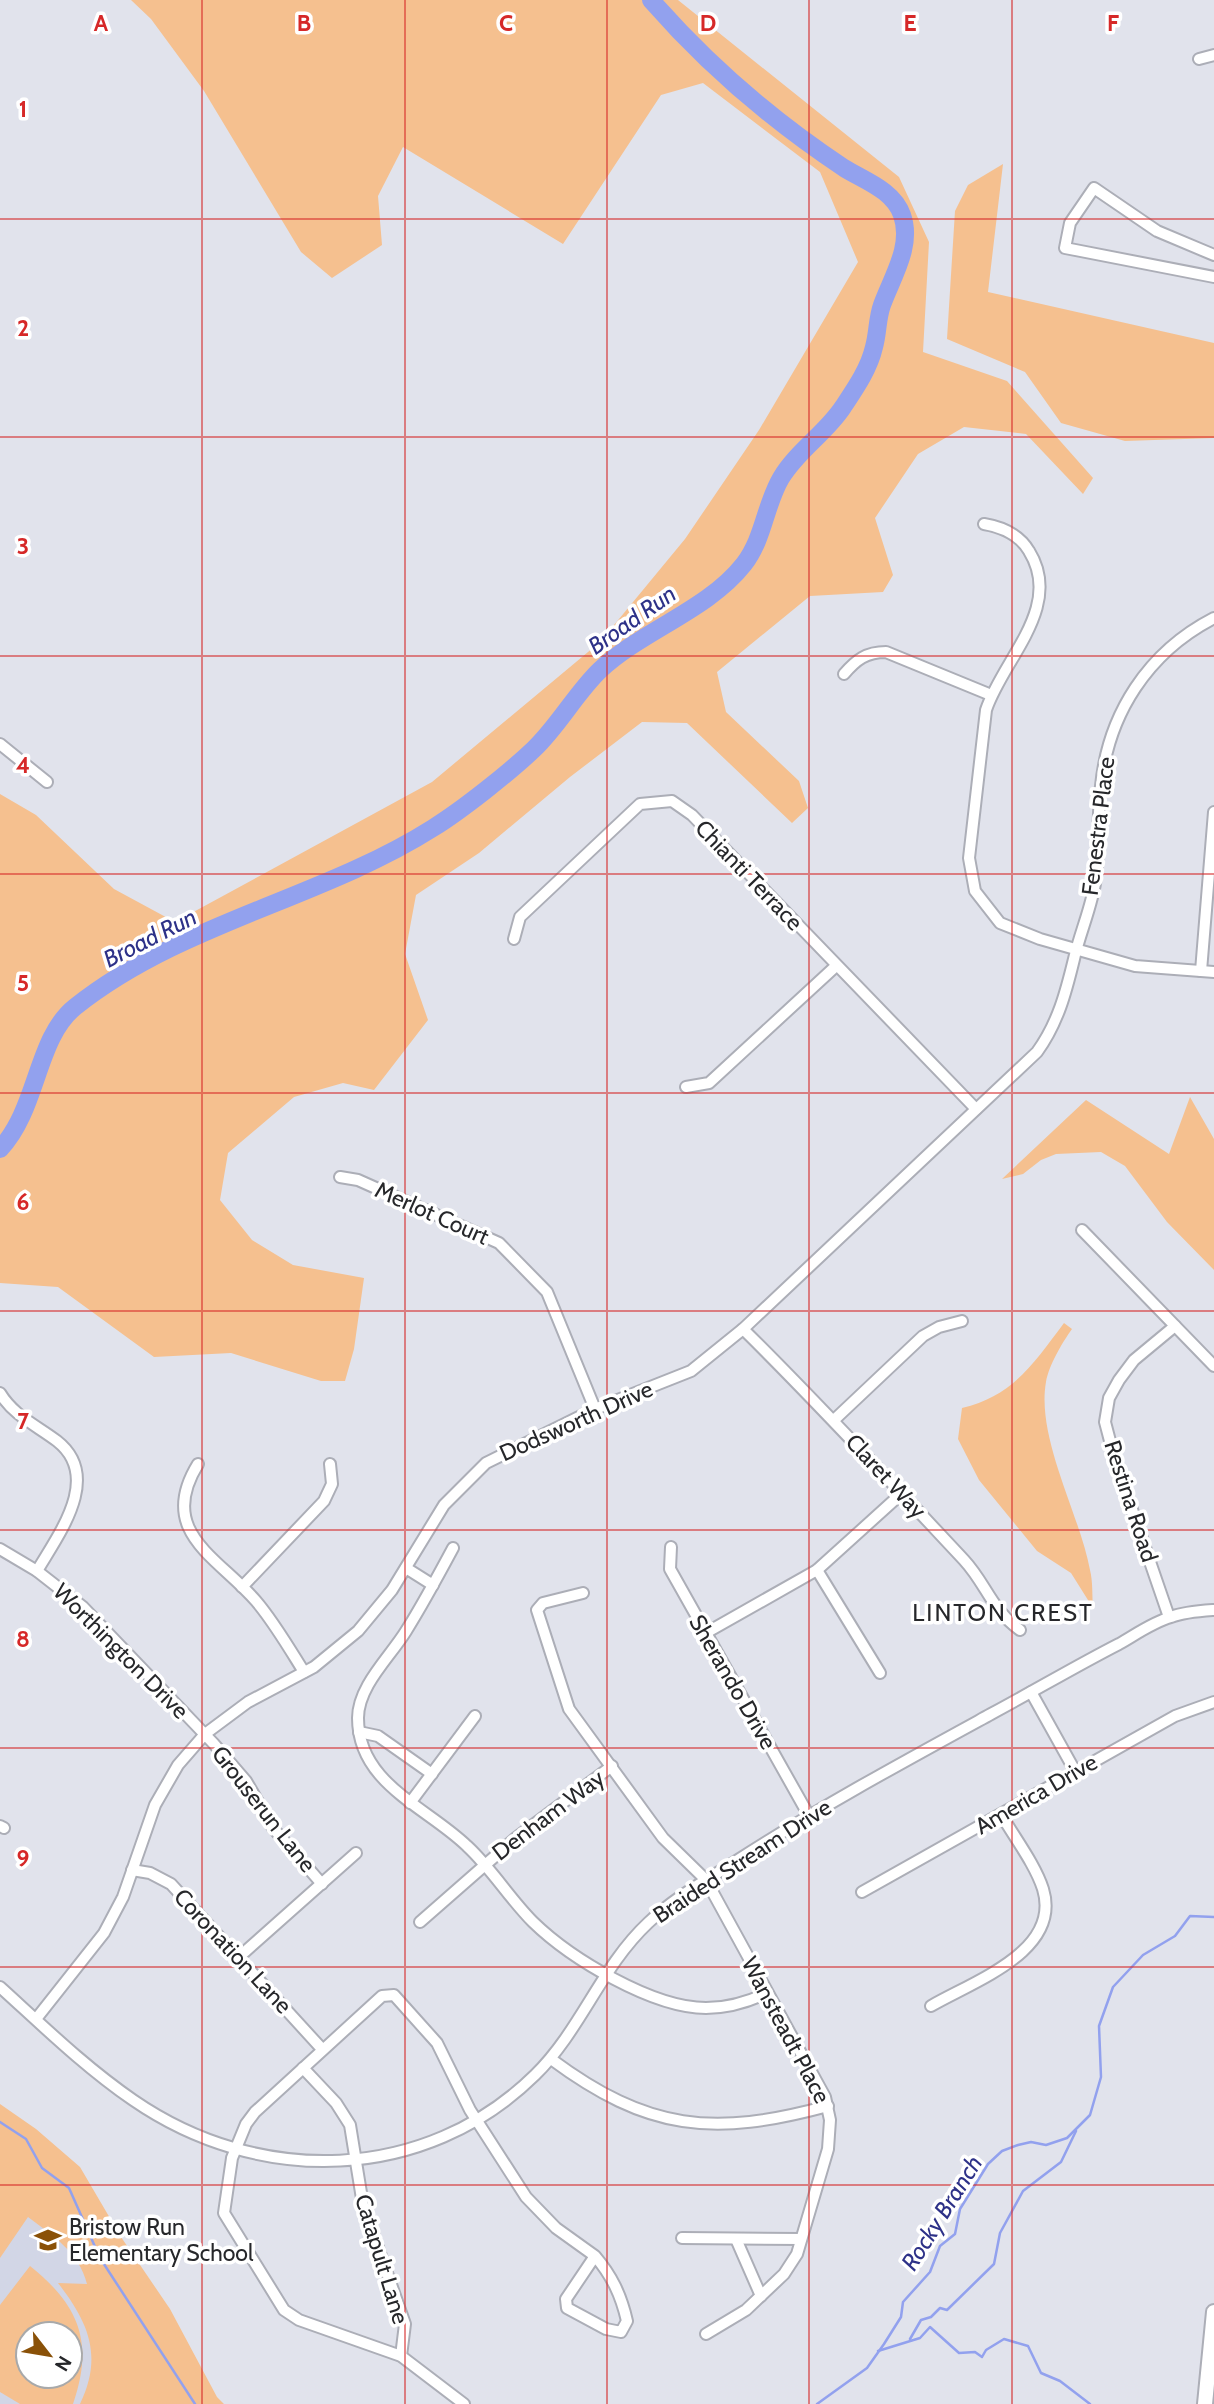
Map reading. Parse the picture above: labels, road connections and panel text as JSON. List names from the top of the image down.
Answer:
{
  "streets": {
    "street": [
      "Fenestra Place",
      "Chianti Terrace",
      "Merlot Court",
      "Dodsworth Drive",
      "Claret Way",
      "Restina Road",
      "Worthington Drive",
      "Sherando Drive",
      "America Drive",
      "Grouserun Lane",
      "Denham Way",
      "Braided Stream Drive",
      "Coronation Lane",
      "Wansteadt Place",
      "Catapult Lane"
    ]
  },
  "crossings": [
    ["Fenestra Place", "Dodsworth Drive"],
    ["Chianti Terrace", "Dodsworth Drive"],
    ["Merlot Court", "Dodsworth Drive"],
    ["Dodsworth Drive", "Claret Way"],
    ["Dodsworth Drive", "Worthington Drive"],
    ["Dodsworth Drive", "Grouserun Lane"],
    ["Dodsworth Drive", "Braided Stream Drive"],
    ["Dodsworth Drive", "Coronation Lane"],
    ["Restina Road", "Braided Stream Drive"],
    ["Worthington Drive", "Grouserun Lane"],
    ["Sherando Drive", "Braided Stream Drive"],
    ["Grouserun Lane", "Coronation Lane"],
    ["Denham Way", "Wansteadt Place"],
    ["Braided Stream Drive", "Wansteadt Place"],
    ["Braided Stream Drive", "Catapult Lane"]
  ],
  "districts": ["LINTON CREST"],
  "water": ["Broad Run", "Rocky Branch"],
  "places": {
    "school or university": ["Bristow Run Elementary School"]
  },
  "north": "bottom right",
  "grid": {
    "columns": [
      "A",
      "B",
      "C",
      "D",
      "E",
      "F"
    ],
    "rows": [
      "1",
      "2",
      "3",
      "4",
      "5",
      "6",
      "7",
      "8",
      "9"
    ]
  }
}
